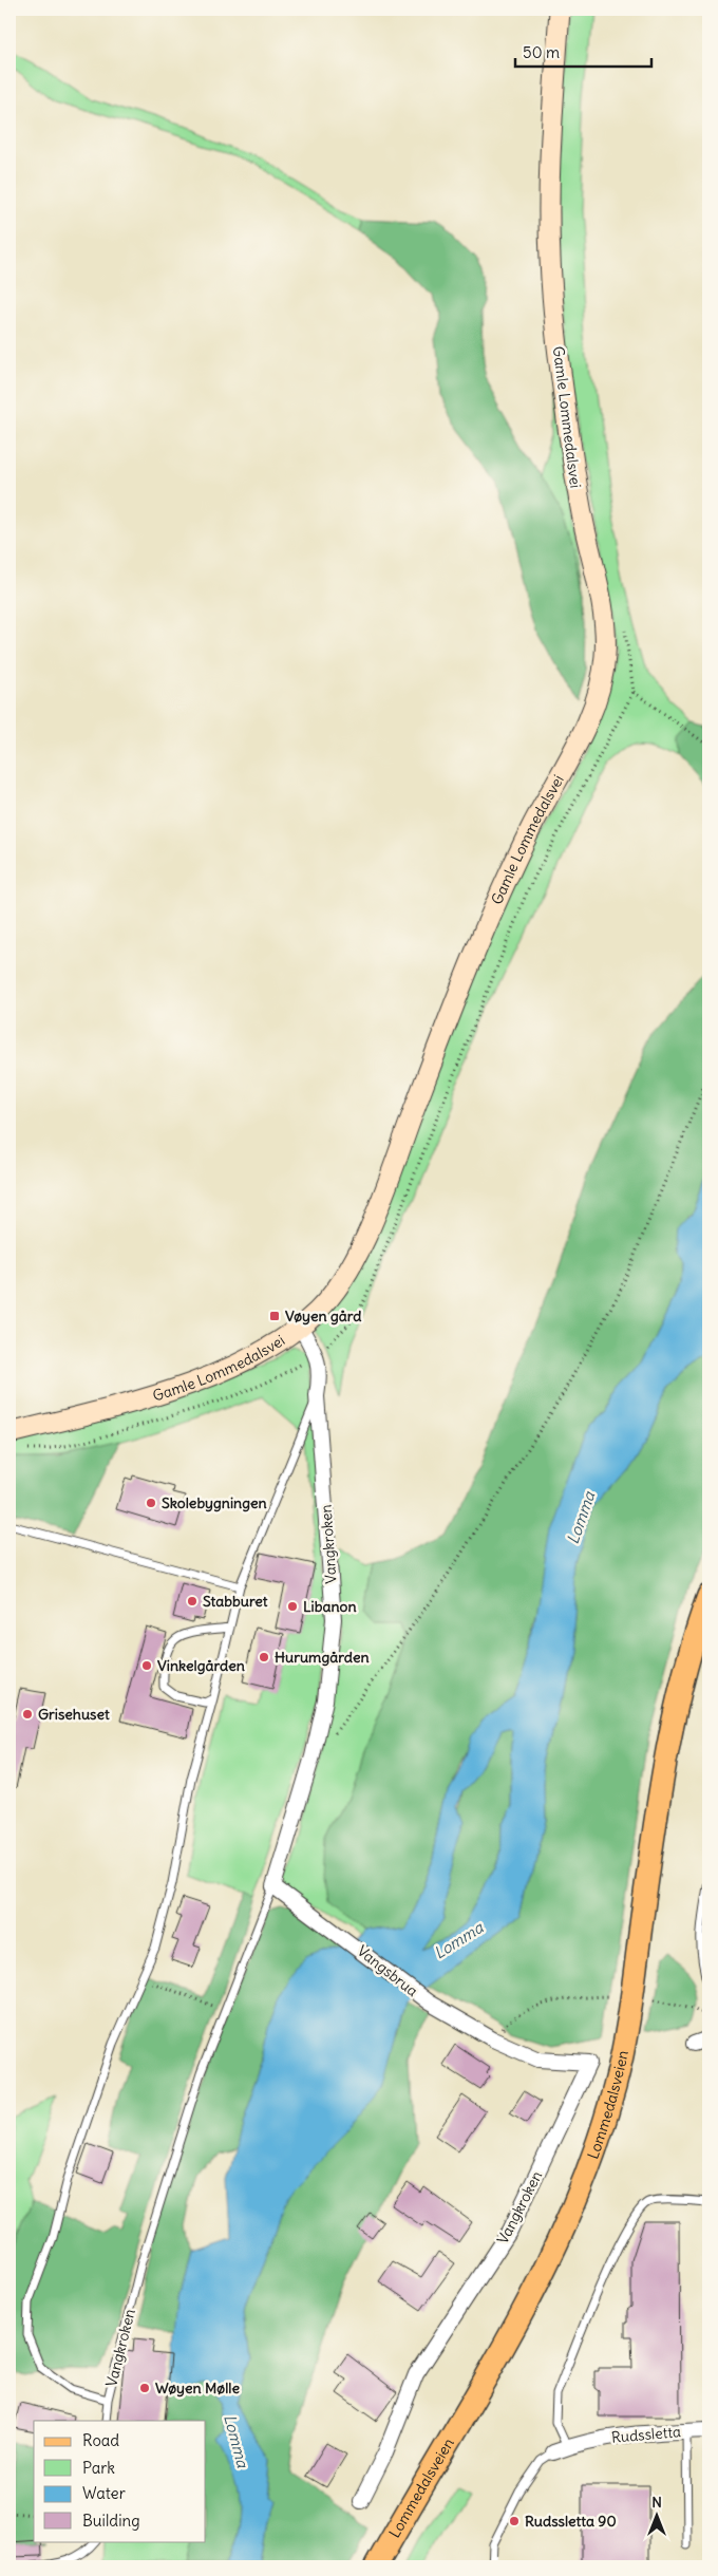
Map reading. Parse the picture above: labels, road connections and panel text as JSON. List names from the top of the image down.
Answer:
{
  "streets": {
    "main road": ["Lommedalsveien"],
    "street": [
      "Gamle Lommedalsvei",
      "Vangkroken",
      "Vangsbrua",
      "Rudssletta"
    ]
  },
  "crossings": [
    ["Gamle Lommedalsvei", "Vangkroken"],
    ["Vangkroken", "Vangsbrua"]
  ],
  "water": ["Lomma"],
  "places": {
    "transit": ["Vøyen gård"],
    "other": [
      "Skolebygningen",
      "Stabburet",
      "Libanon",
      "Hurumgården",
      "Vinkelgården",
      "Grisehuset",
      "Wøyen Mølle",
      "Rudssletta 90"
    ]
  },
  "legend": [
    "Road",
    "Park",
    "Water",
    "Building"
  ],
  "scale_bar": "50 m",
  "north": "top"
}
